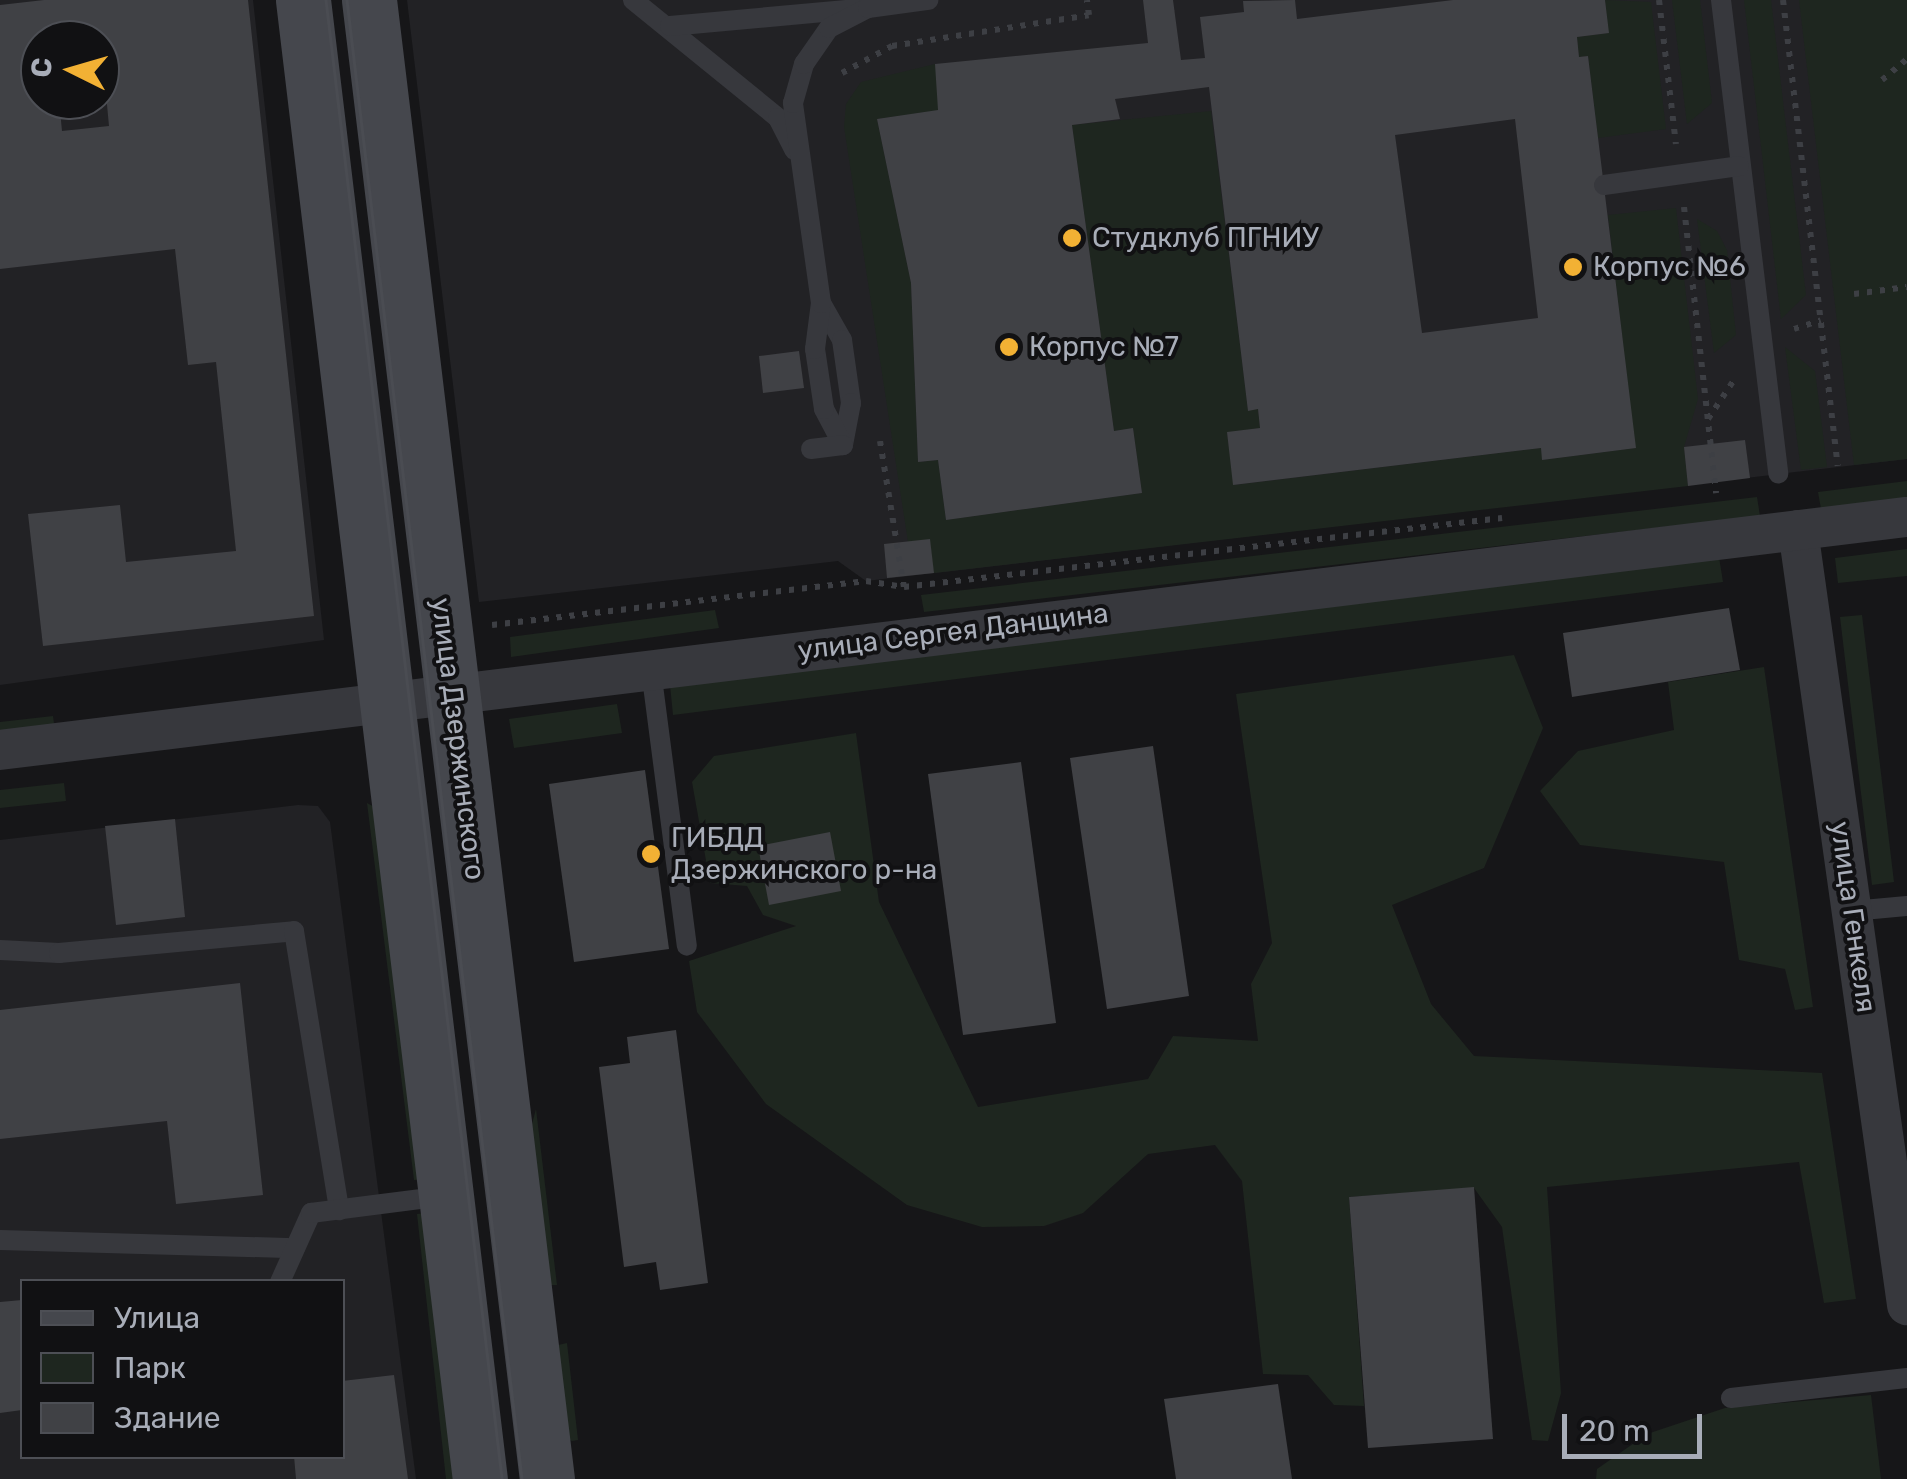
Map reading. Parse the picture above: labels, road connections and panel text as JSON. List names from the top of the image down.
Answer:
{
  "streets": {
    "main road": ["улица Дзержинского"],
    "street": ["улица Сергея Данщина", "улица Генкеля"]
  },
  "crossings": [
    ["улица Сергея Данщина", "улица Дзержинского"],
    ["улица Сергея Данщина", "улица Генкеля"]
  ],
  "places": [
    "Студклуб ПГНИУ",
    "Корпус №6",
    "Корпус №7",
    "ГИБДД Дзержинского р-на"
  ],
  "legend": ["Улица", "Парк", "Здание"],
  "scale_bar": "20 m",
  "north": "left"
}
